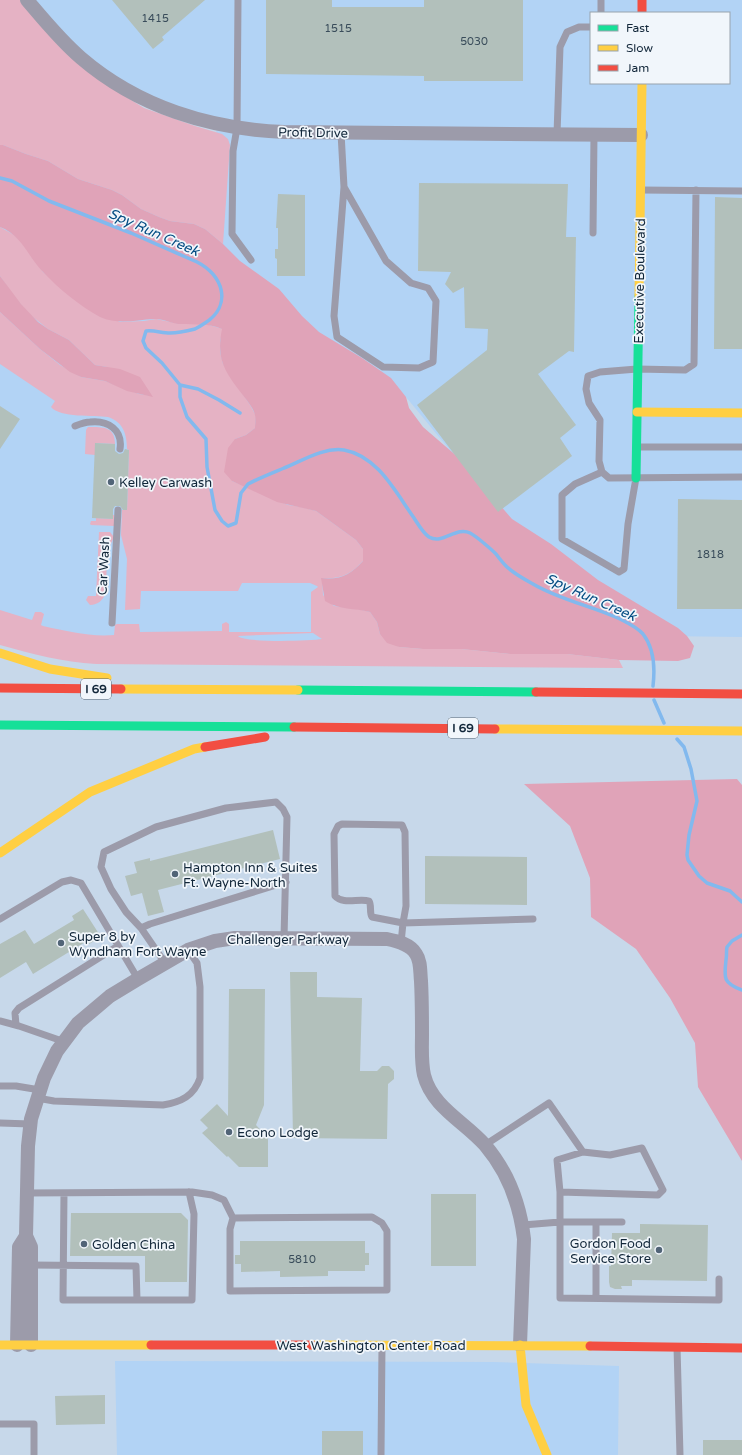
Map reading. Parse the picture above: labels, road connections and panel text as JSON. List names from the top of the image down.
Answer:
{
  "streets": {
    "main road": ["Executive Boulevard", "I 69", "West Washington Center Road"],
    "street": ["Profit Drive", "Challenger Parkway"],
    "lane": ["Car Wash"]
  },
  "crossings": [
    ["Profit Drive", "Executive Boulevard"],
    ["Challenger Parkway", "West Washington Center Road"]
  ],
  "water": ["Spy Run Creek"],
  "places": [
    "Kelley Carwash",
    "Hampton Inn & Suites Ft. Wayne-North",
    "Super 8 by Wyndham Fort Wayne",
    "Econo Lodge",
    "Golden China",
    "Gordon Food Service Store"
  ],
  "house_numbers": [
    "1415",
    "1515",
    "5030",
    "1818",
    "5810"
  ],
  "legend": ["Fast", "Slow", "Jam"]
}
